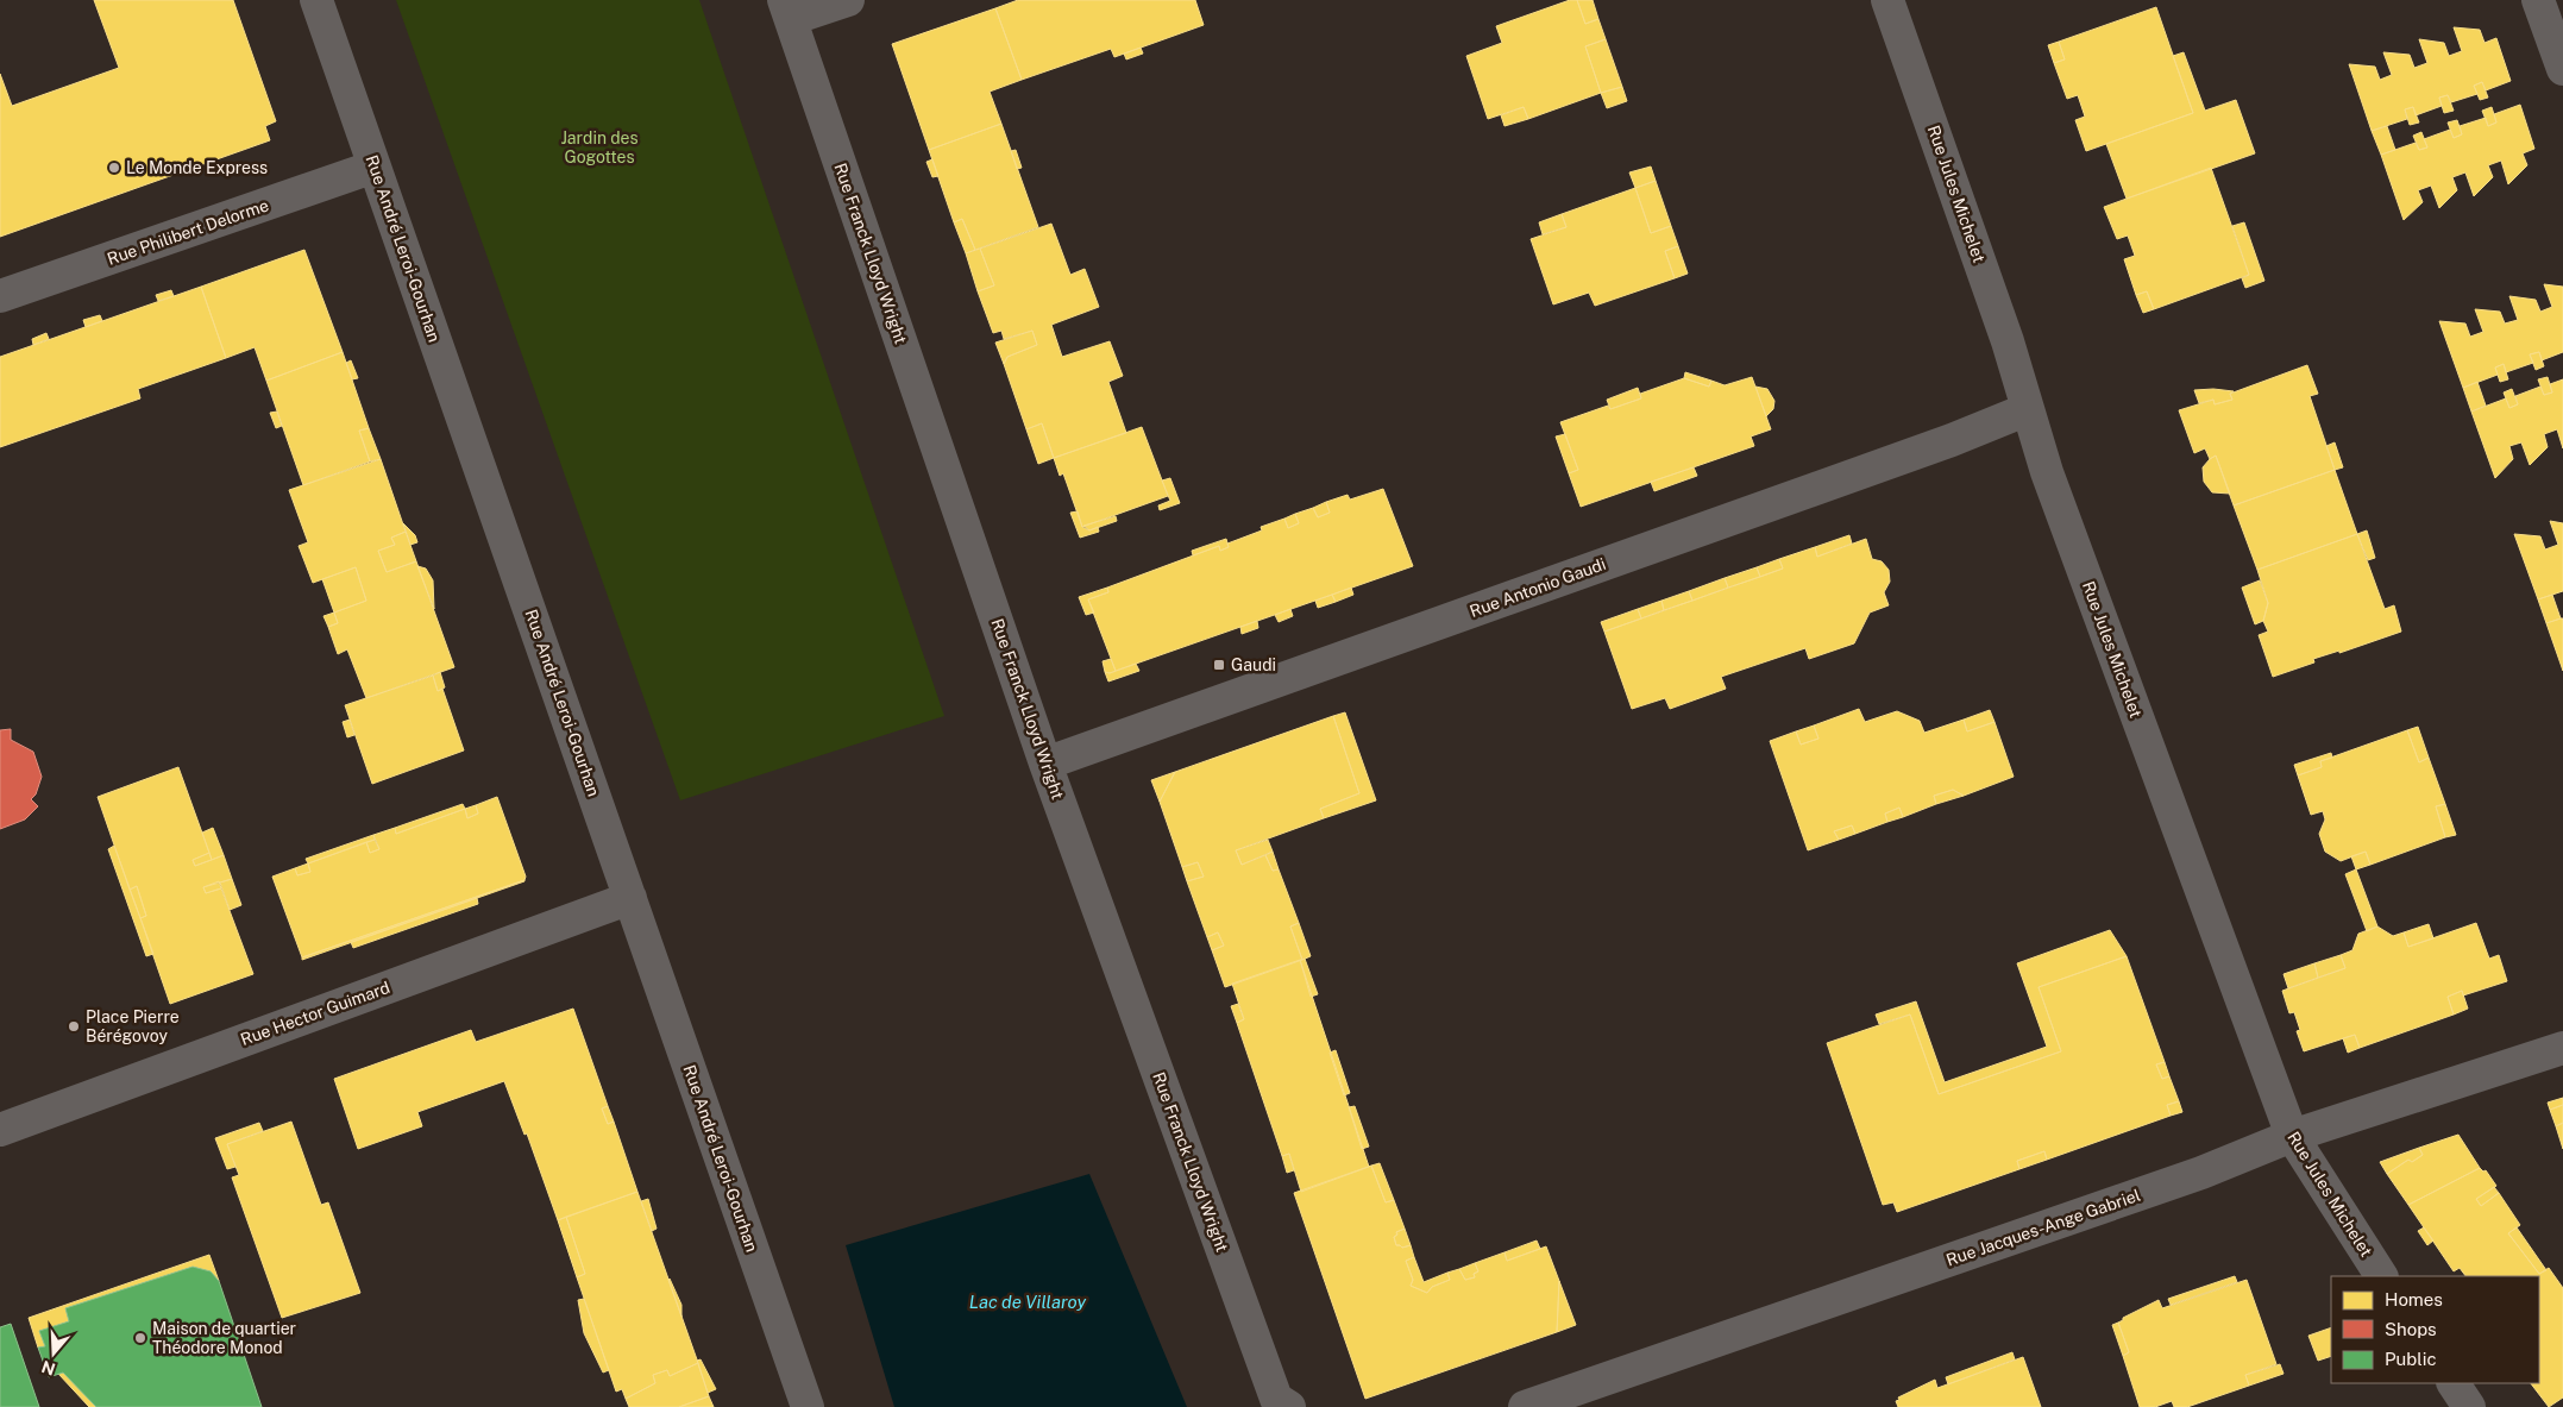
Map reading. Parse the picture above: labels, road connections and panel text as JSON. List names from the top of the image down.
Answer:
{
  "streets": {
    "street": [
      "Rue Jules Michelet",
      "Rue Philibert Delorme",
      "Rue André Leroi-Gourhan",
      "Rue Franck Lloyd Wright",
      "Rue Antonio Gaudi",
      "Rue Hector Guimard",
      "Rue Jacques-Ange Gabriel"
    ]
  },
  "crossings": [
    ["Rue Jules Michelet", "Rue Antonio Gaudi"],
    ["Rue Jules Michelet", "Rue Jacques-Ange Gabriel"],
    ["Rue Philibert Delorme", "Rue André Leroi-Gourhan"],
    ["Rue André Leroi-Gourhan", "Rue Hector Guimard"],
    ["Rue Franck Lloyd Wright", "Rue Antonio Gaudi"]
  ],
  "water": ["Lac de Villaroy"],
  "parks": ["Jardin des Gogottes"],
  "places": {
    "other": ["Le Monde Express", "Place Pierre Bérégovoy", "Maison de quartier Théodore Monod"],
    "transit": ["Gaudi"]
  },
  "legend": ["Homes", "Shops", "Public"],
  "north": "bottom"
}
